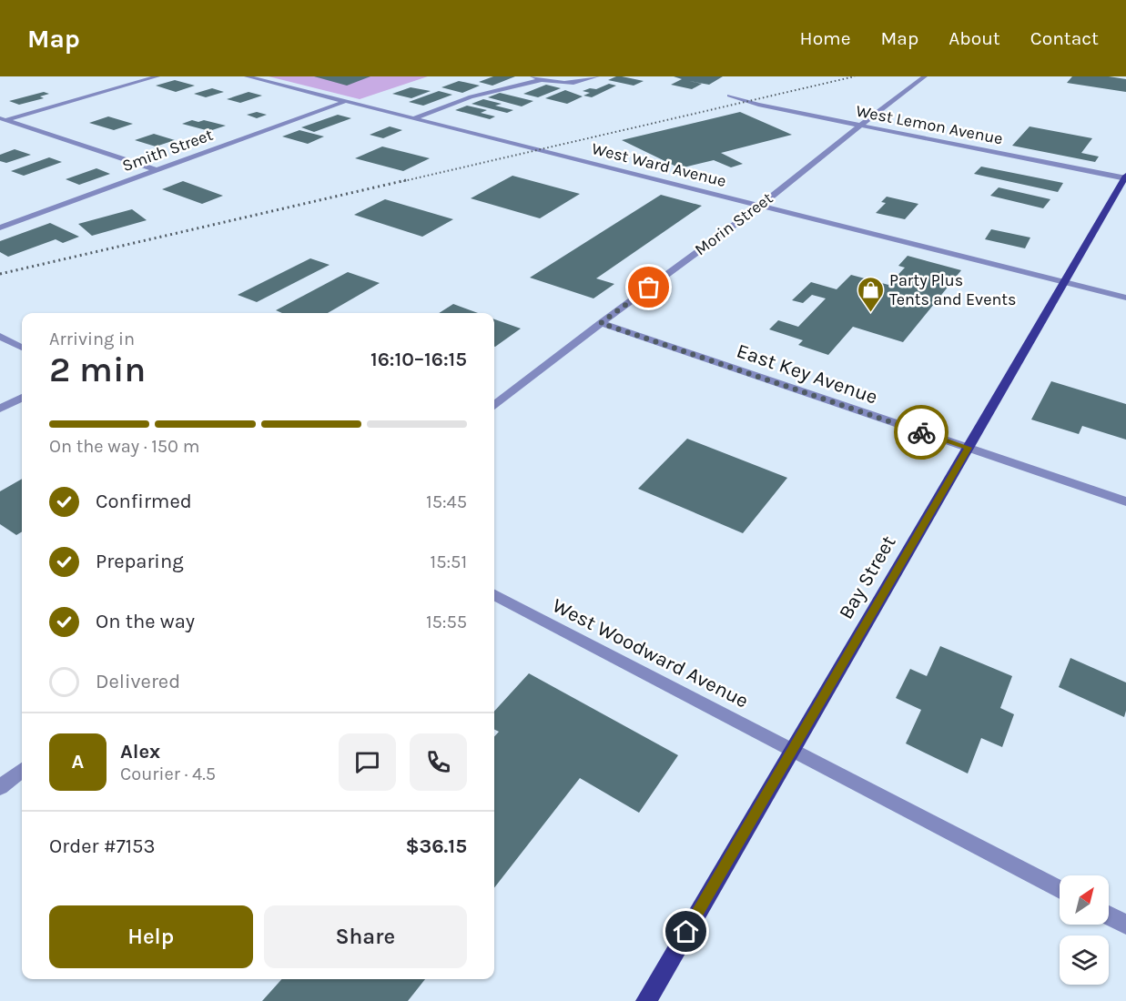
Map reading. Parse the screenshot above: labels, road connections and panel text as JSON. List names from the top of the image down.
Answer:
{
  "streets": {
    "main road": ["Bay Street"],
    "street": [
      "West Lemon Avenue",
      "Smith Street",
      "West Ward Avenue",
      "Morin Street",
      "East Key Avenue",
      "West Woodward Avenue"
    ]
  },
  "crossings": [
    ["West Lemon Avenue", "Morin Street"],
    ["West Lemon Avenue", "Bay Street"],
    ["Smith Street", "West Ward Avenue"],
    ["West Ward Avenue", "Morin Street"],
    ["West Ward Avenue", "Bay Street"],
    ["Morin Street", "East Key Avenue"],
    ["East Key Avenue", "Bay Street"],
    ["Bay Street", "West Woodward Avenue"]
  ],
  "places": {
    "shop": ["Party Plus Tents and Events"]
  },
  "north": "top right",
  "page": {
    "header": "Map",
    "nav": [
      "Home",
      "Map",
      "About",
      "Contact"
    ],
    "heading": ["2 min", "Arriving in", "16:10–16:15"],
    "panel": [
      "Alex",
      "Courier · 4.5",
      "Order #7153",
      "$36.15"
    ],
    "bar": "On the way · 150 m",
    "list": [
      ["Confirmed", "15:45"],
      ["Preparing", "15:51"],
      ["On the way", "15:55"],
      "Delivered"
    ],
    "round": "A",
    "buttons": ["Help", "Share"]
  }
}
